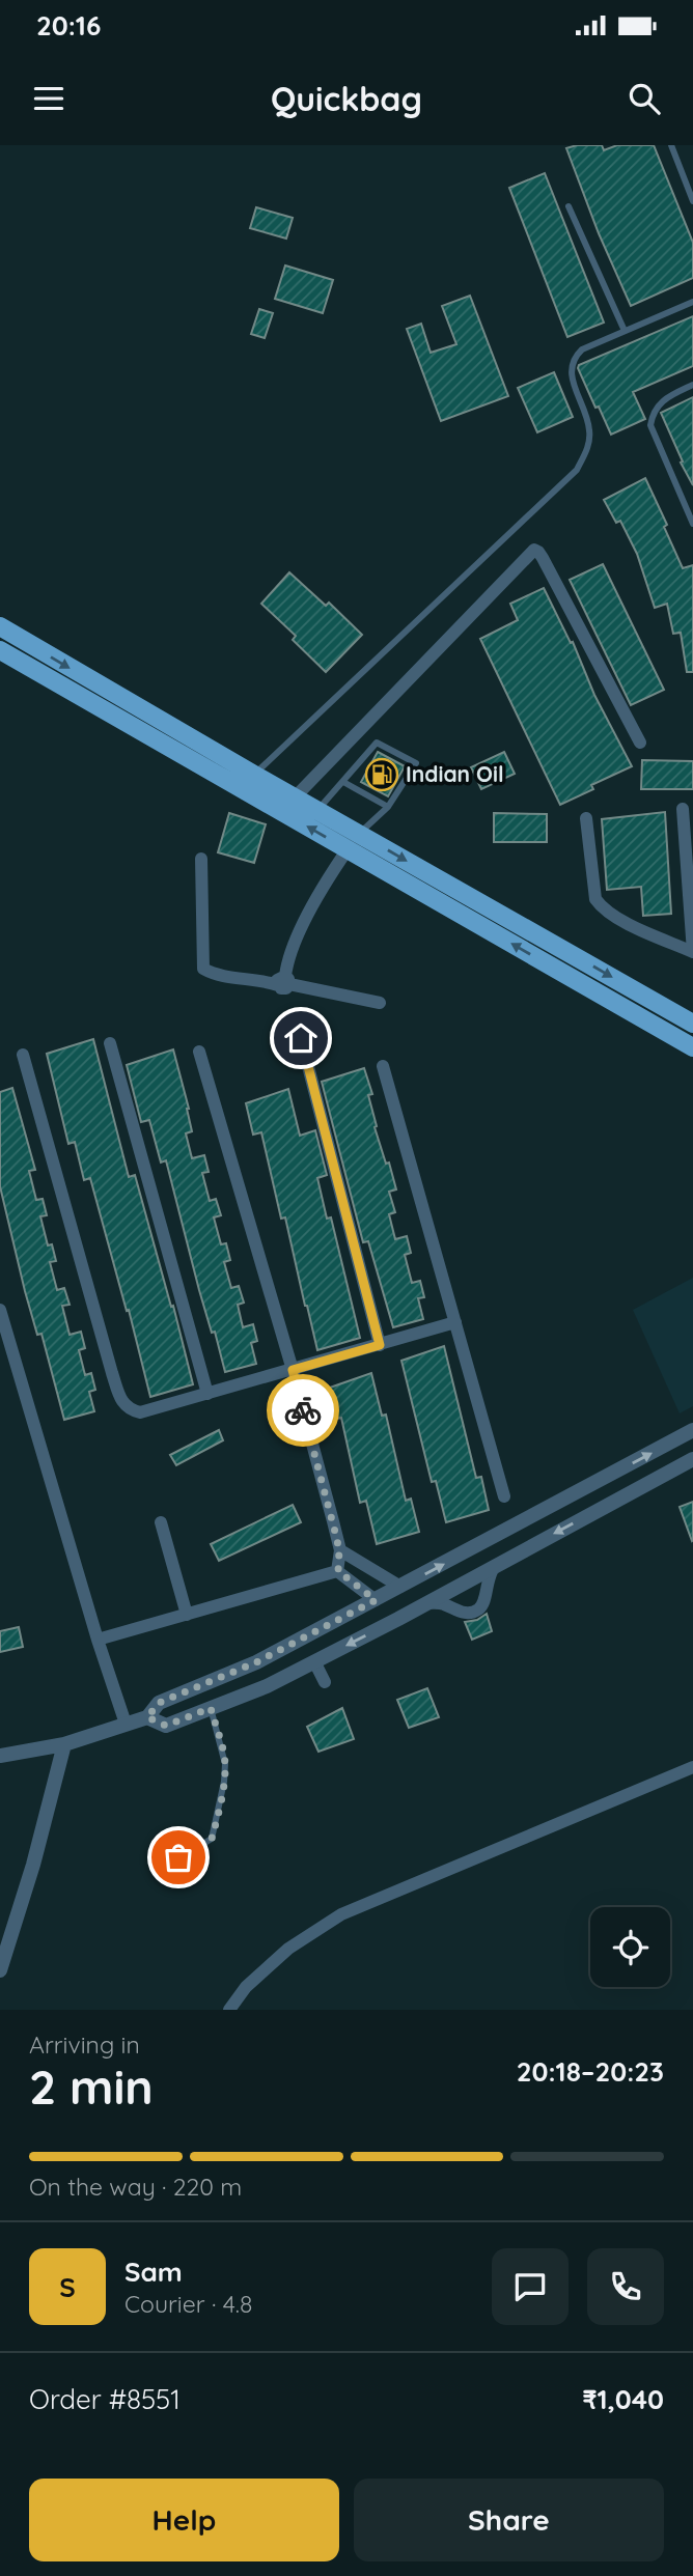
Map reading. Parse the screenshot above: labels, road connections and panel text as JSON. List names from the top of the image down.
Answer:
{
  "places": {
    "fuel station": ["Indian Oil"]
  },
  "page": {
    "status": "20:16",
    "header": "Quickbag",
    "heading": ["2 min", "Arriving in", "20:18–20:23"],
    "panel": [
      "Sam",
      "Courier · 4.8",
      "Order #8551",
      "₹1,040"
    ],
    "bar": "On the way · 220 m",
    "round": "S",
    "buttons": ["Help", "Share"]
  }
}
